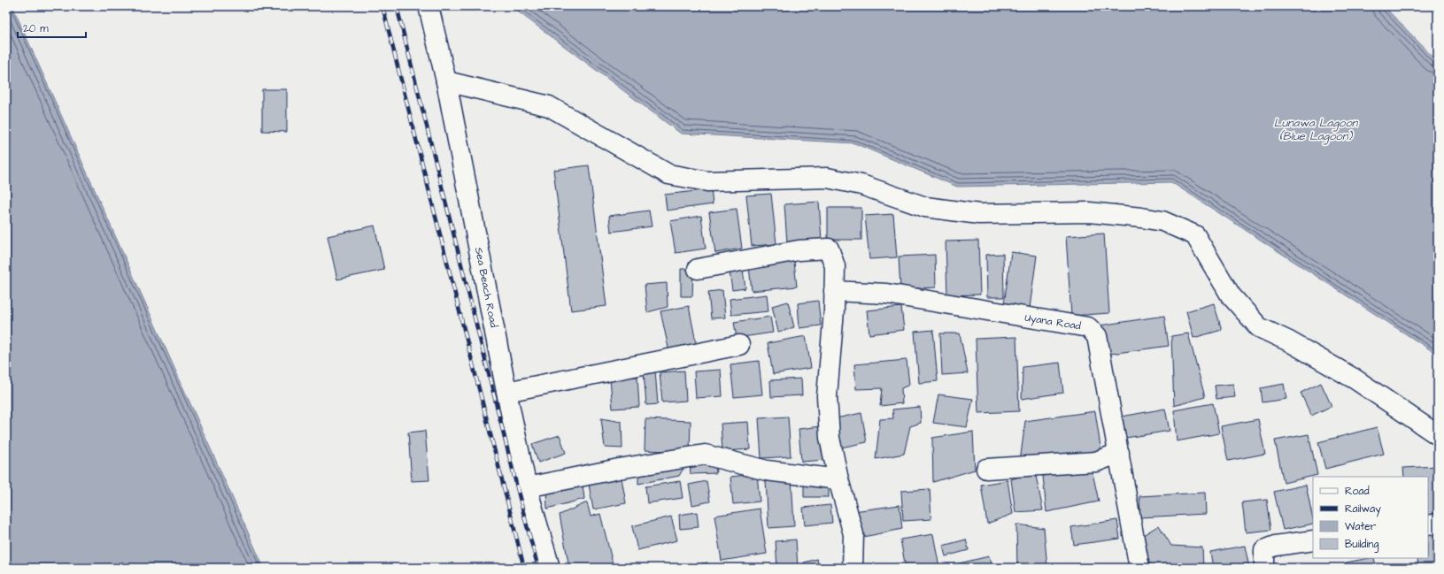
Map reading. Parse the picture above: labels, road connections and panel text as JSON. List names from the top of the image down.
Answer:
{
  "streets": {
    "street": ["Sea Beach Road", "Uyana Road"]
  },
  "water": ["Lunawa Lagoon (Blue Lagoon)"],
  "legend": [
    "Road",
    "Railway",
    "Water",
    "Building"
  ],
  "scale_bar": "20 m"
}
